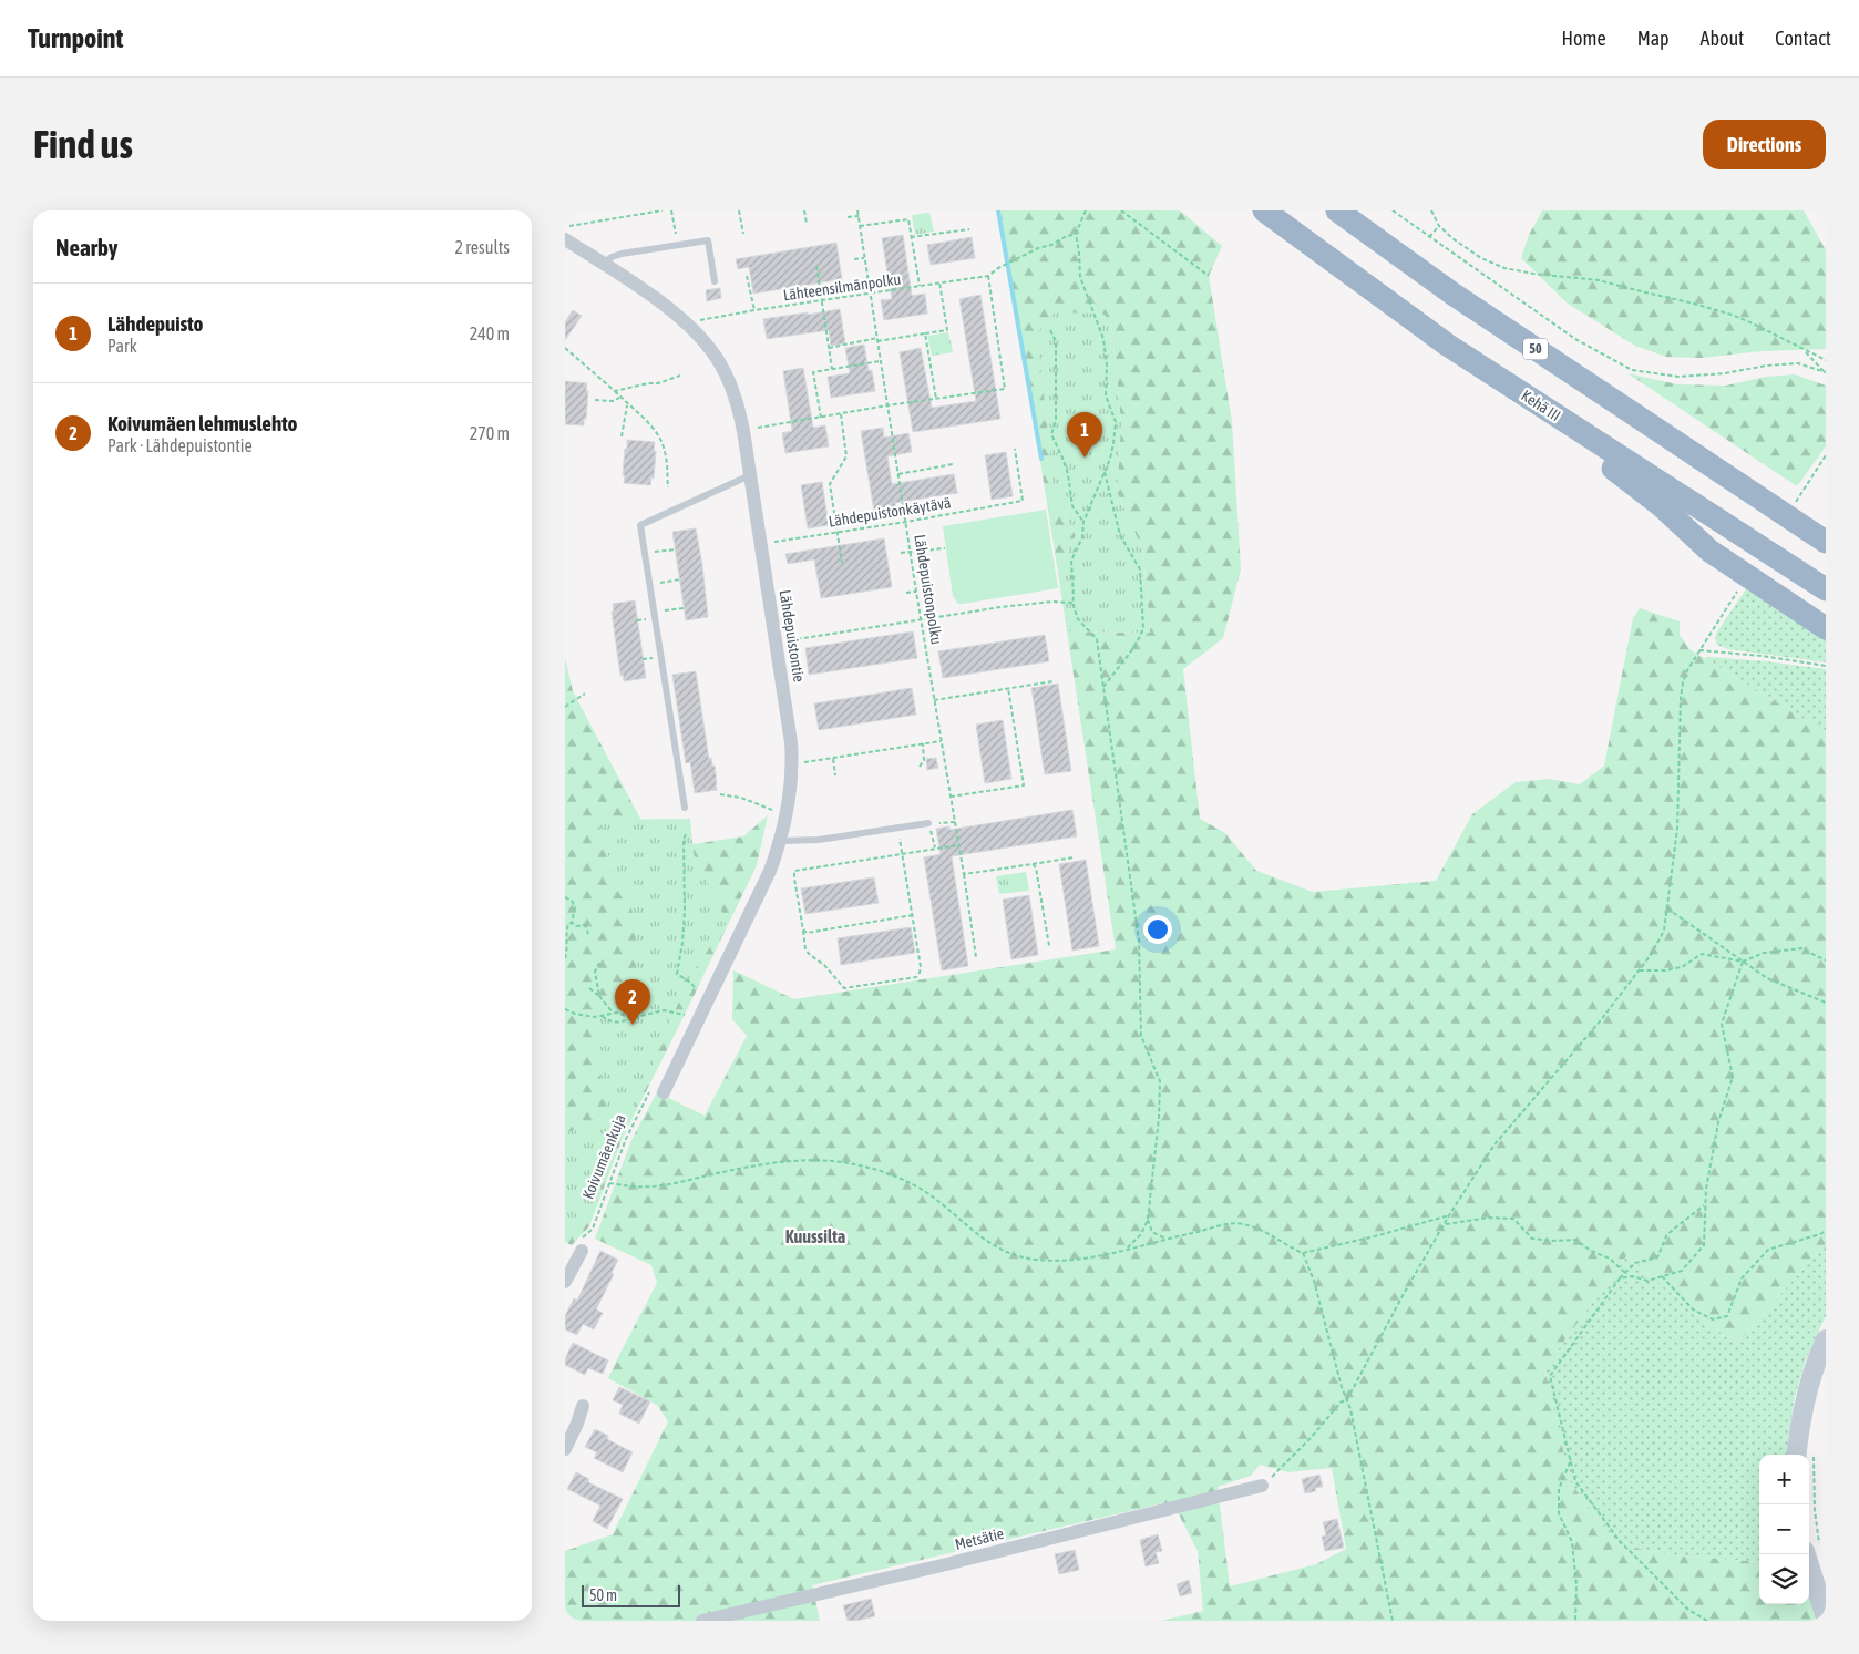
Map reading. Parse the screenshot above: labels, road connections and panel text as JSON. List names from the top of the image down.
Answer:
{
  "streets": {
    "highway": ["50", "Kehä III"],
    "street": ["Lähdepuistontie", "Metsätie"],
    "path": [
      "Lähteensilmänpolku",
      "Lähdepuistonkäytävä",
      "Lähdepuistonpolku",
      "Koivumäenkuja"
    ]
  },
  "crossings": [
    ["Lähteensilmänpolku", "Lähdepuistonpolku"],
    ["Lähdepuistonkäytävä", "Lähdepuistonpolku"],
    ["Lähdepuistonkäytävä", "Lähdepuistontie"],
    ["Lähdepuistontie", "Koivumäenkuja"]
  ],
  "districts": ["Kuussilta"],
  "scale_bar": "50 m",
  "page": {
    "header": "Turnpoint",
    "nav": [
      "Home",
      "Map",
      "About",
      "Contact"
    ],
    "buttons": "Directions",
    "title": "Find us",
    "heading": ["Nearby", "2 results"],
    "list": [
      {
        "mark": "1",
        "name": "Lähdepuisto",
        "note": "Park",
        "value": "240 m"
      },
      {
        "mark": "2",
        "name": "Koivumäen lehmuslehto",
        "note": "Park · Lähdepuistontie",
        "value": "270 m"
      }
    ],
    "pins": ["1", "2"],
    "map_buttons": ["+", "−"],
    "scale": "50 m"
  }
}
